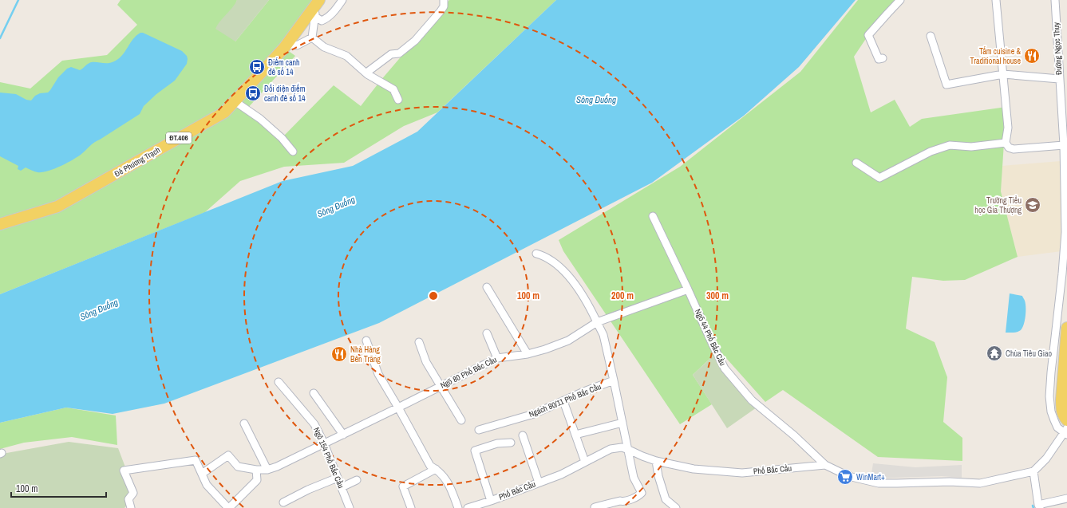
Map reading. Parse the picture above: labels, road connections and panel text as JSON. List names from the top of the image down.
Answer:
{
  "streets": {
    "main road": ["ĐT.406", "Đê Phương Trạch"],
    "street": [
      "Đường Ngọc Thụy",
      "Ngõ 44 Phố Bắc Cầu",
      "Ngõ 80 Phố Bắc Cầu",
      "Ngách 80/11 Phố Bắc Cầu",
      "Ngõ 154 Phố Bắc Cầu",
      "Phố Bắc Cầu"
    ]
  },
  "crossings": [
    ["Ngõ 44 Phố Bắc Cầu", "Ngõ 80 Phố Bắc Cầu"],
    ["Ngõ 44 Phố Bắc Cầu", "Phố Bắc Cầu"],
    ["Ngõ 80 Phố Bắc Cầu", "Ngõ 154 Phố Bắc Cầu"]
  ],
  "water": ["Sông Đuống"],
  "places": {
    "restaurant": ["Tấm cuisine & Traditional house", "Nhà Hàng Bên Trăng"],
    "bus stop": ["Điếm canh đê số 14", "Đối diện điếm canh đê số 14"],
    "school or university": ["Trường Tiểu học Gia Thượng"],
    "temple": ["Chùa Tiêu Giao"],
    "supermarket": ["WinMart+"]
  },
  "scale_bar": "100 m",
  "rings": ["100 m", "200 m", "300 m"]
}
